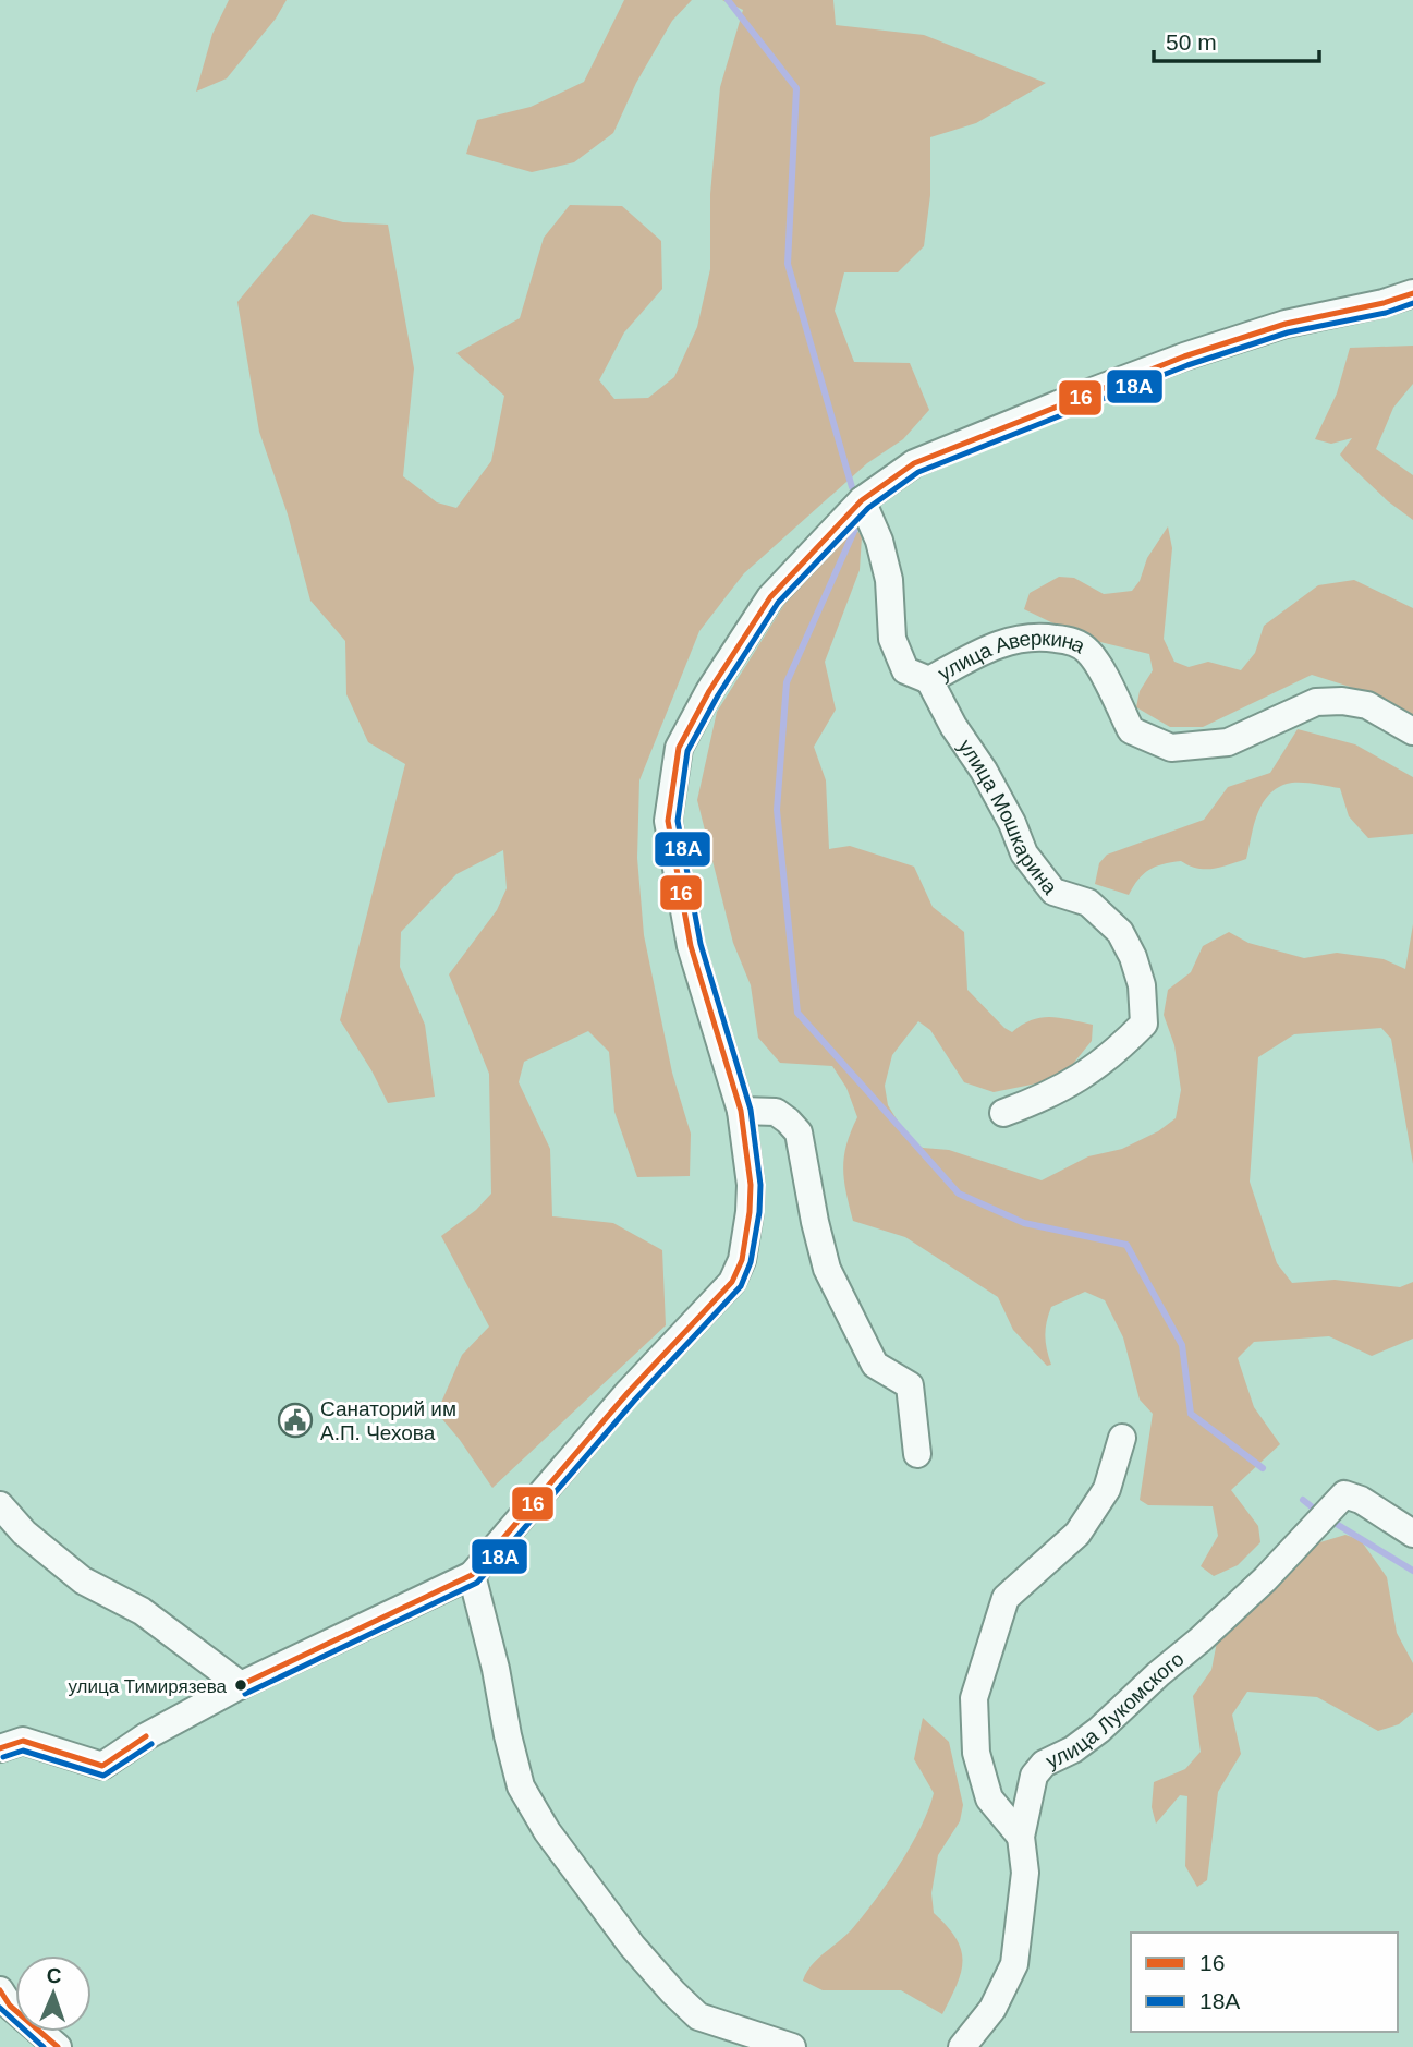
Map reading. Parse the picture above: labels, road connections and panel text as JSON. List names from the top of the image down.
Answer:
{
  "streets": {
    "street": ["улица Аверкина", "улица Мошкарина", "улица Лукомского"]
  },
  "crossings": [
    ["улица Аверкина", "улица Мошкарина"]
  ],
  "places": {
    "public building": ["Санаторий им А.П. Чехова"],
    "other": ["улица Тимирязева"]
  },
  "lines": ["transit line 16", "transit line 18А"],
  "legend": ["16", "18А"],
  "scale_bar": "50 m",
  "north": "top"
}
